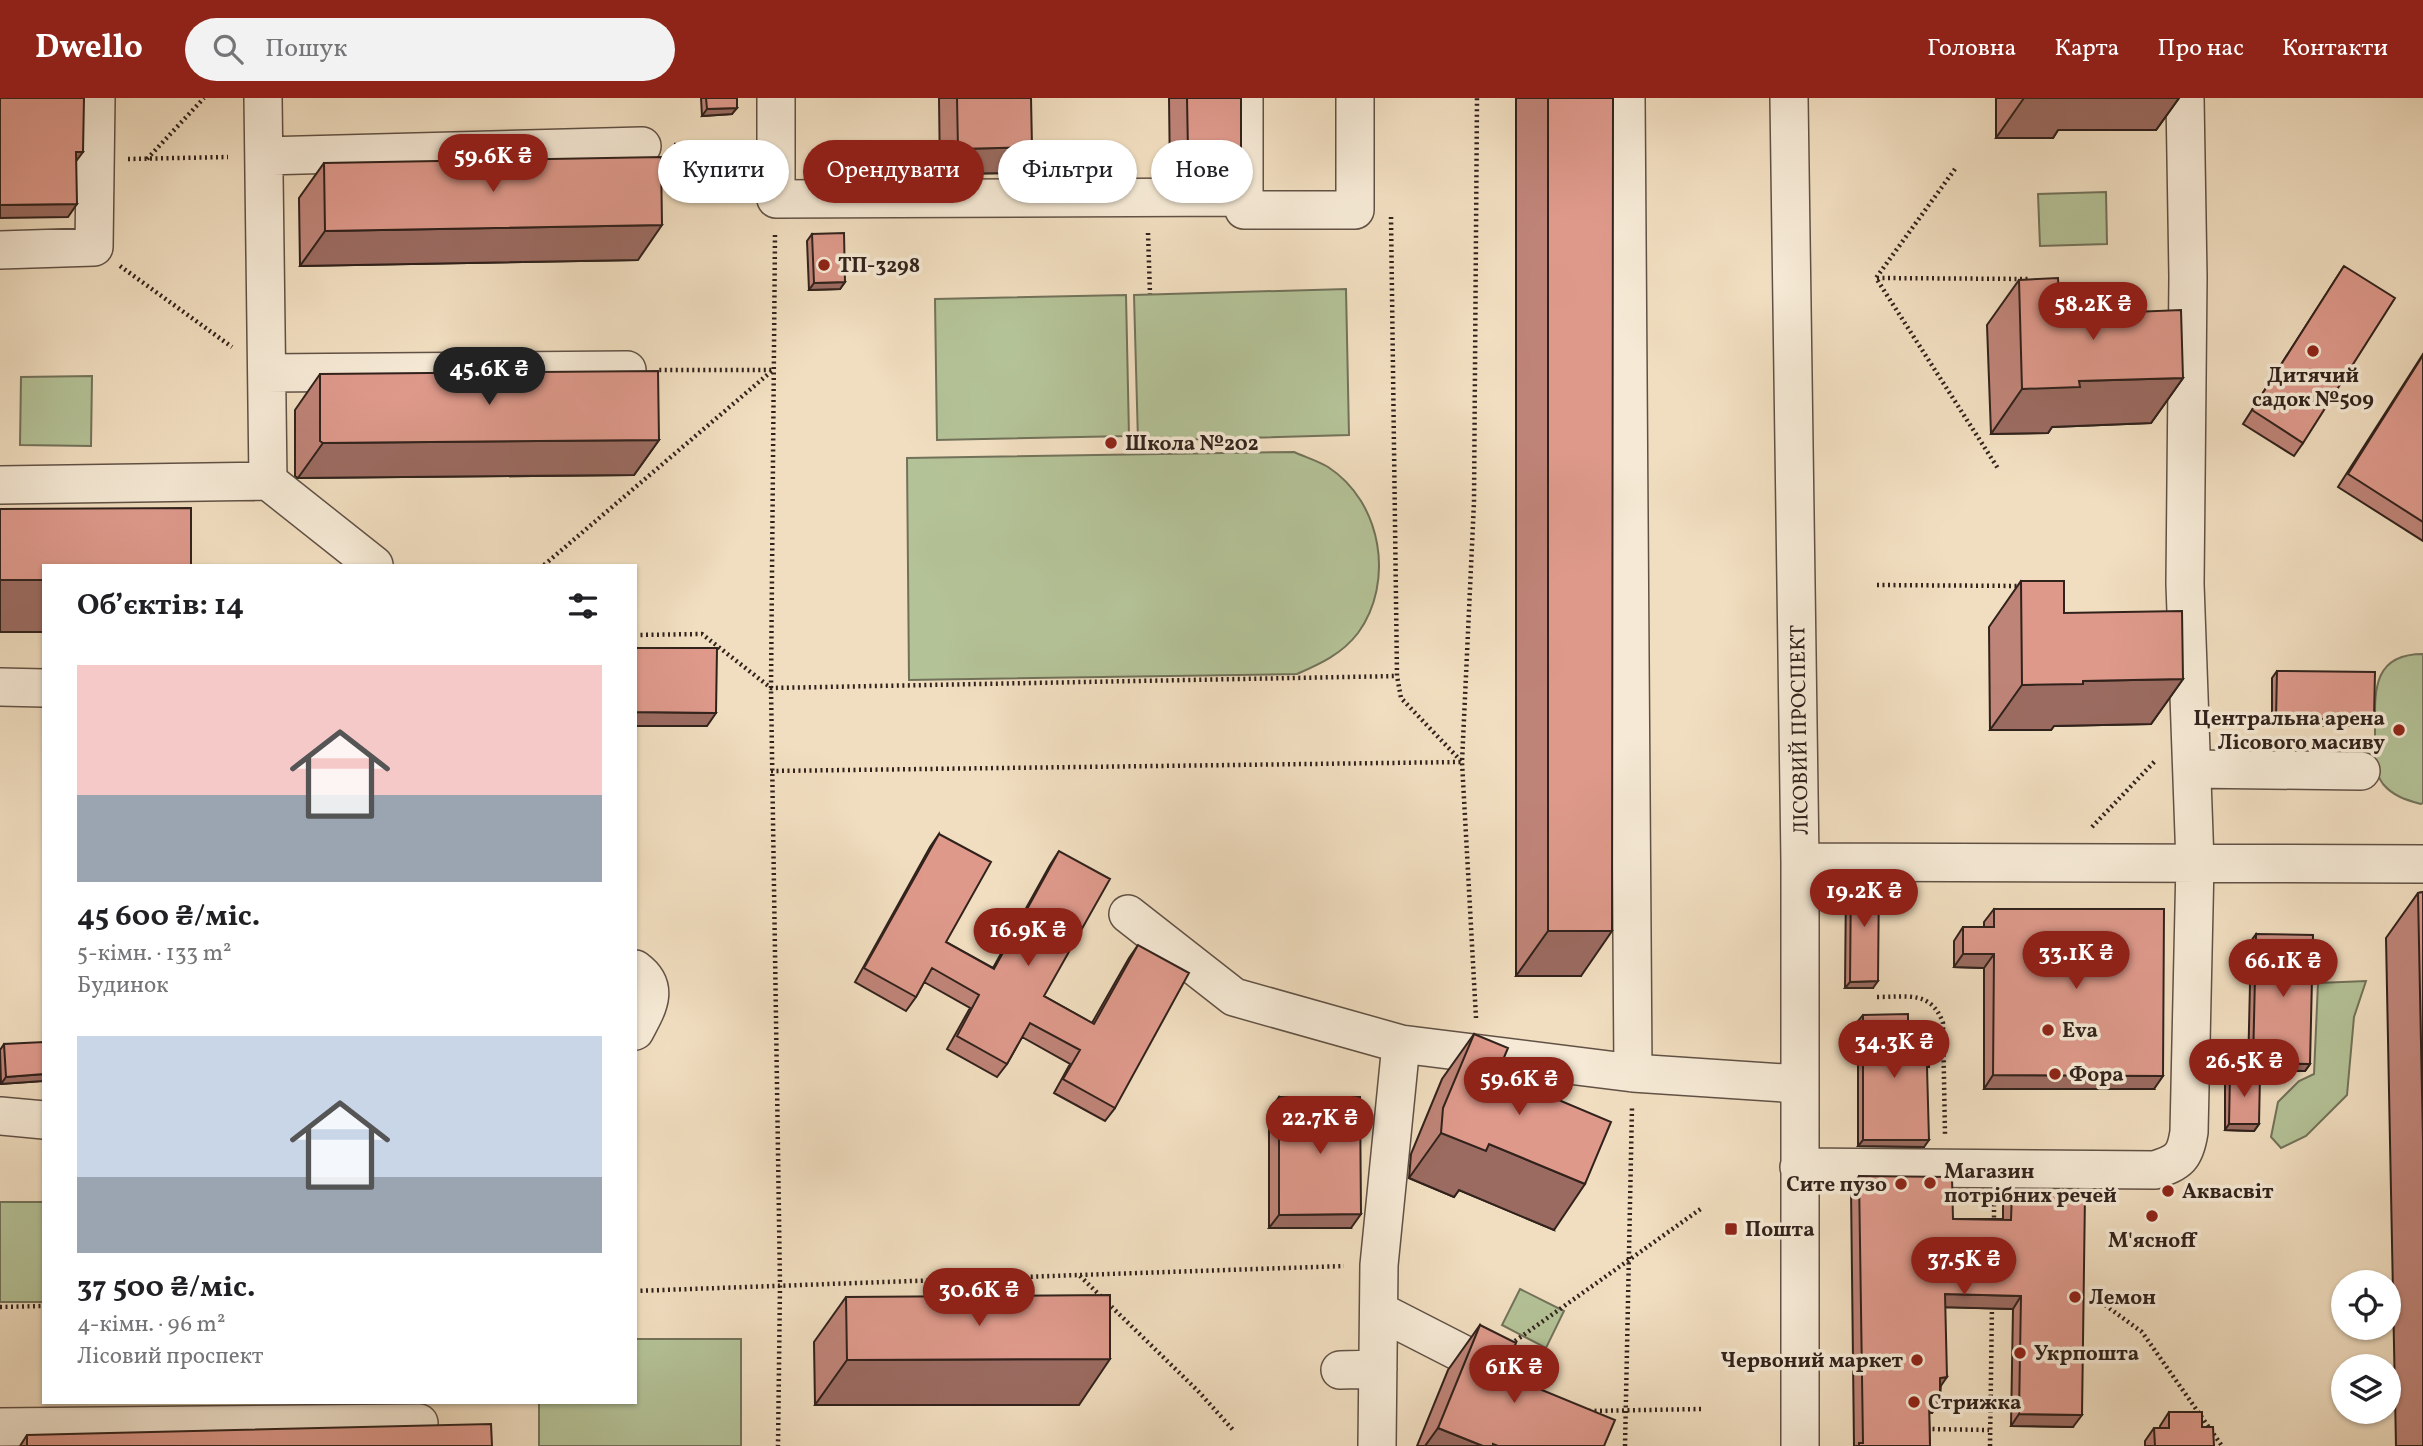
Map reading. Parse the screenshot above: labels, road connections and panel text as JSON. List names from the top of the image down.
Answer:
{
  "streets": {
    "street": ["ЛІСОВИЙ ПРОСПЕКТ"]
  },
  "places": {
    "other": [
      "ТП-3298",
      "Дитячий садок №509",
      "Школа №202",
      "Центральна арена Лісового масиву",
      "Eva",
      "Фора",
      "Магазин потрібних речей",
      "Сите пузо",
      "Аквасвіт",
      "М'яснoff",
      "Лемон",
      "Укрпошта",
      "Червоний маркет",
      "Стрижка"
    ],
    "transit": ["Пошта"]
  },
  "page": {
    "header": "Dwello",
    "search": "Пошук",
    "nav": [
      "Головна",
      "Карта",
      "Про нас",
      "Контакти"
    ],
    "price": [
      "59.6K ₴",
      "58.2K ₴",
      "45.6K ₴",
      "19.2K ₴",
      "16.9K ₴",
      "33.1K ₴",
      "66.1K ₴",
      "34.3K ₴",
      "26.5K ₴",
      "59.6K ₴",
      "22.7K ₴",
      "37.5K ₴",
      "30.6K ₴",
      "61K ₴"
    ],
    "chip": [
      "Купити",
      "Орендувати",
      "Фільтри",
      "Нове"
    ],
    "heading": "Об’єктів: 14",
    "list": [
      {
        "name": "45 600 ₴/міс.",
        "note": "5-кімн. · 133 m² · Будинок"
      },
      {
        "name": "37 500 ₴/міс.",
        "note": "4-кімн. · 96 m² · Лісовий проспект"
      }
    ]
  }
}
